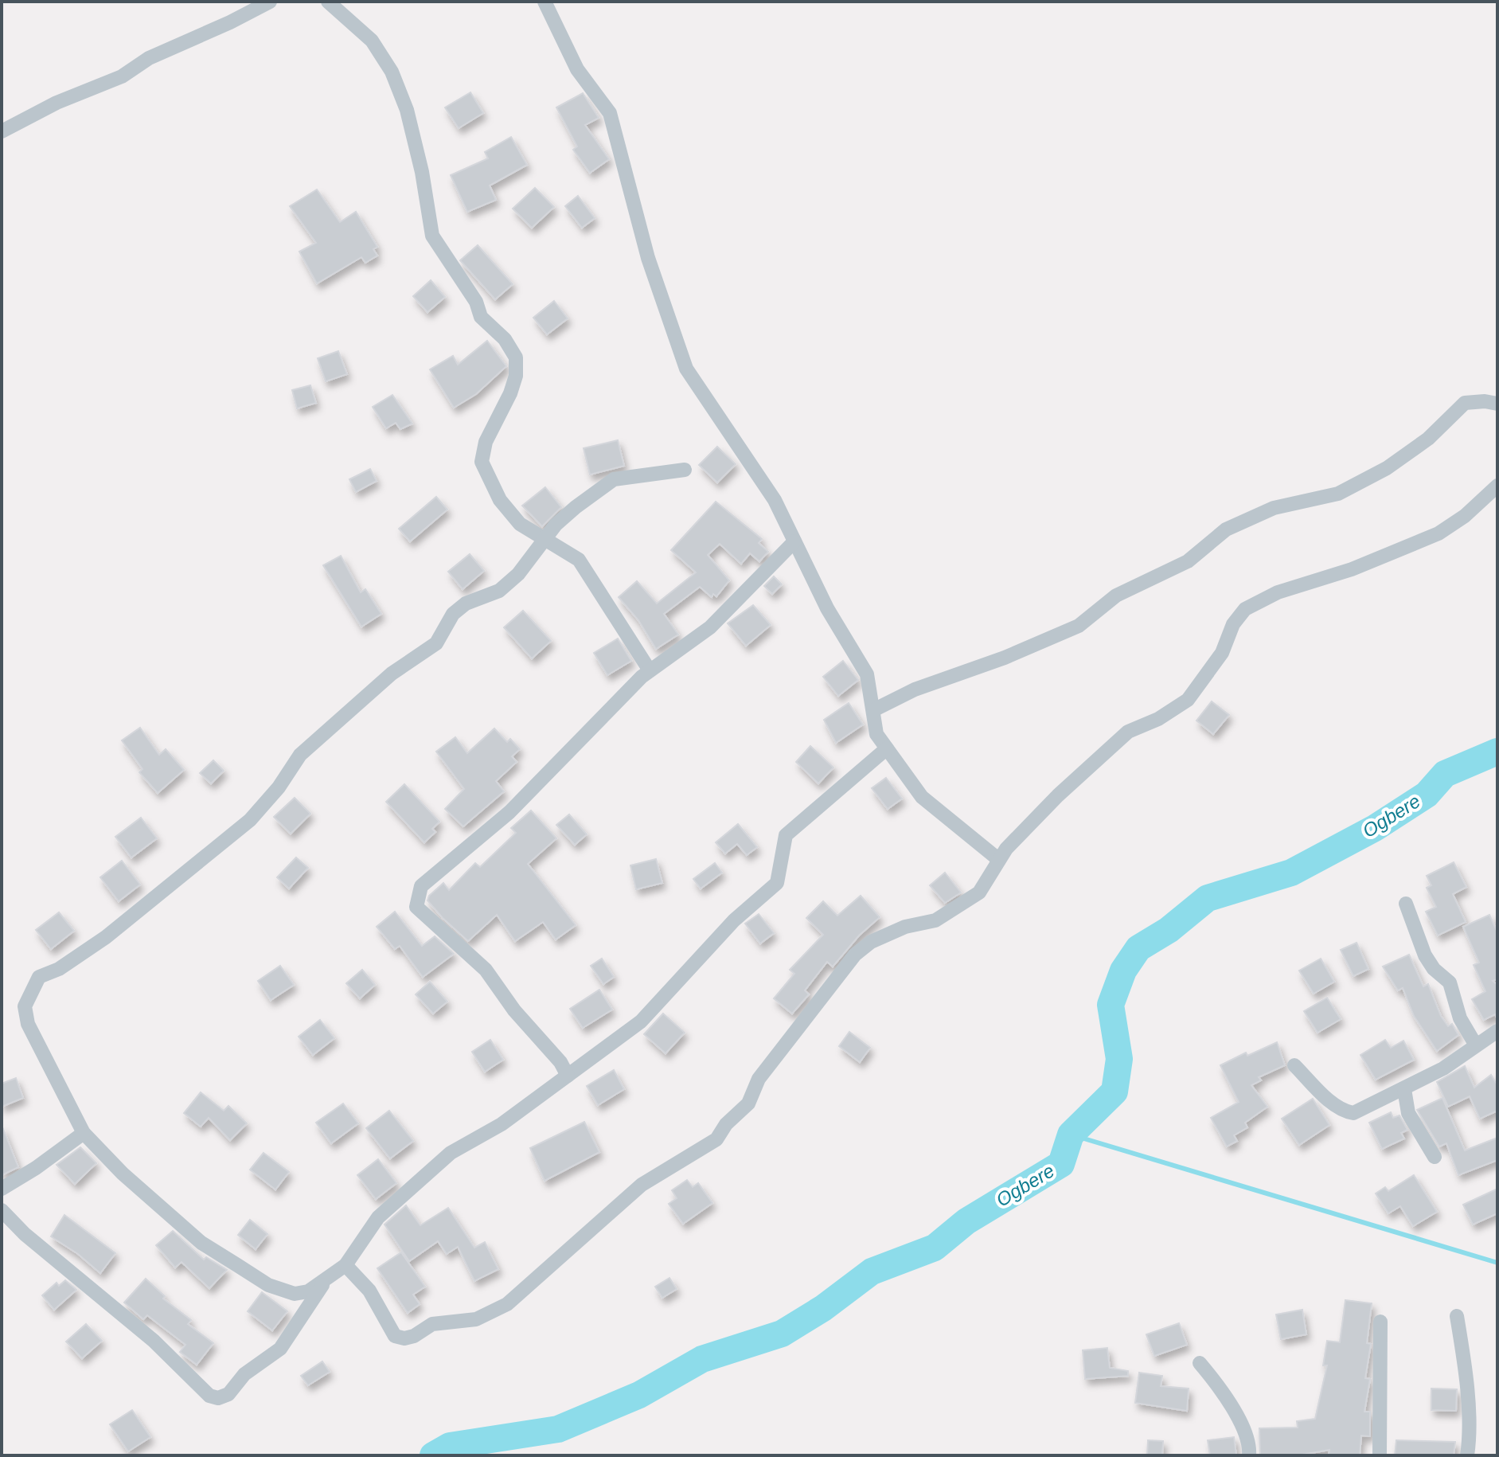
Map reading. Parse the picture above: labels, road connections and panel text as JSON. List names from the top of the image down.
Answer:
{
  "water": ["Ogbere"]
}
